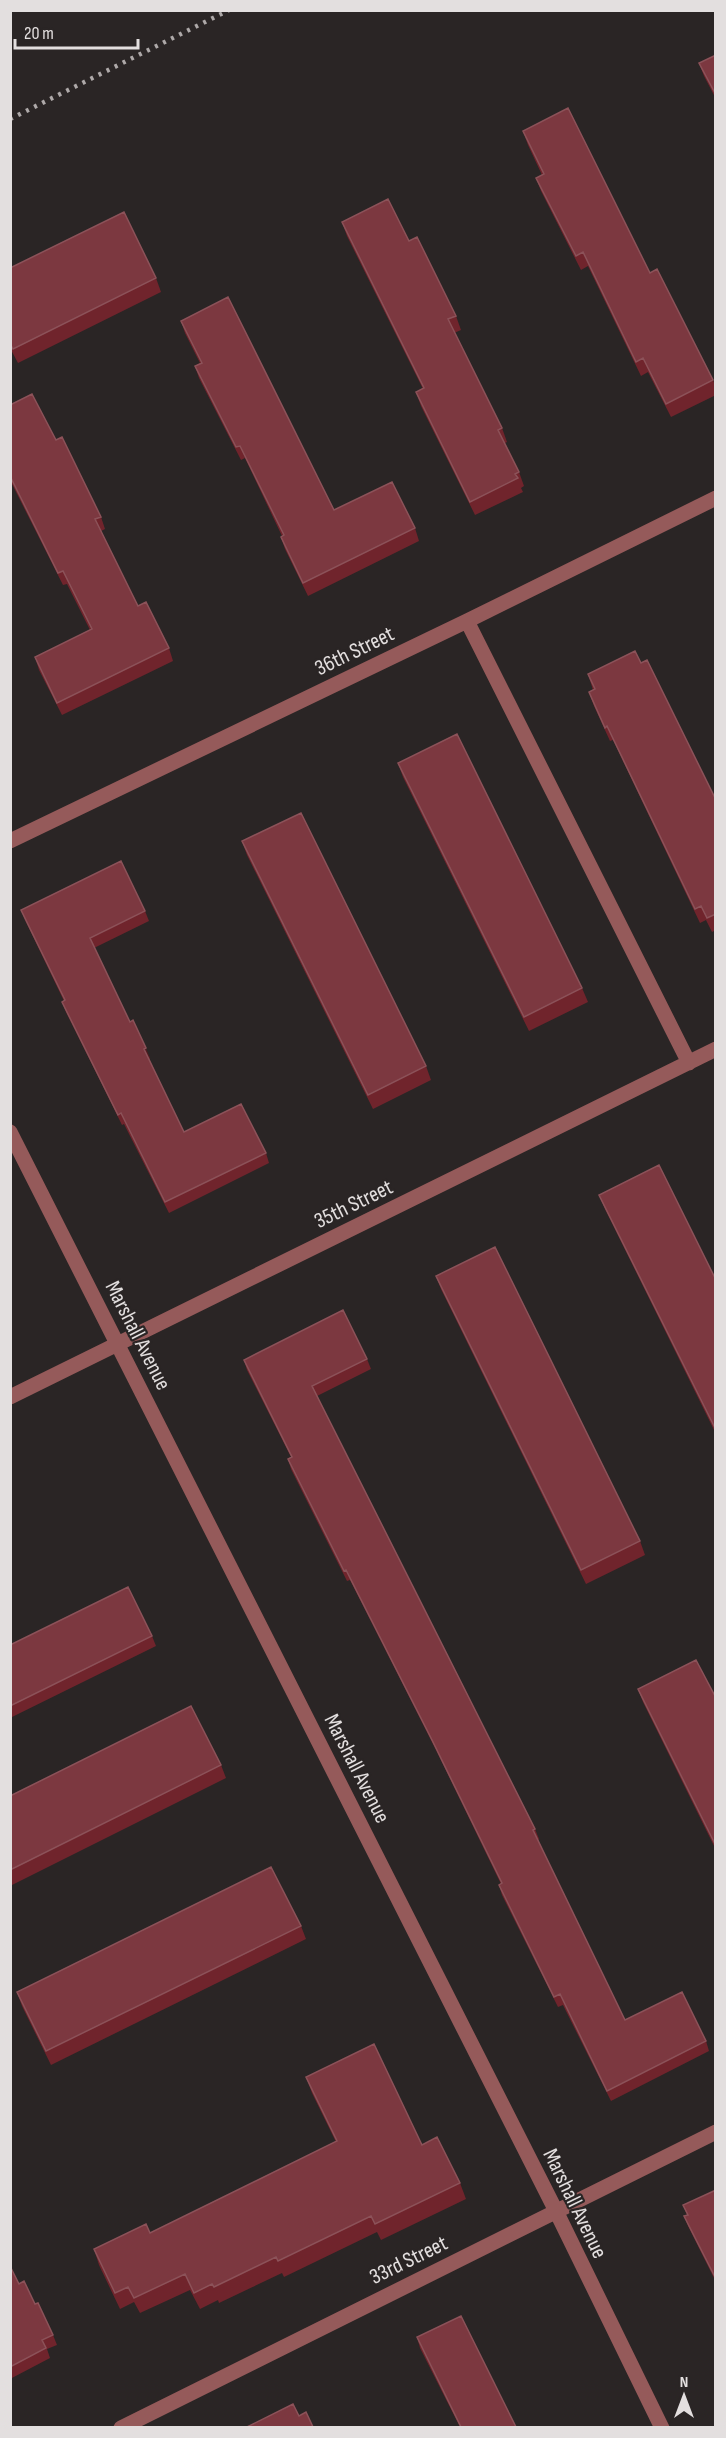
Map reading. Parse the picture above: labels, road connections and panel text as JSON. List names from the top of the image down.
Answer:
{
  "streets": {
    "street": [
      "36th Street",
      "35th Street",
      "Marshall Avenue",
      "33rd Street"
    ]
  },
  "crossings": [
    ["35th Street", "Marshall Avenue"],
    ["Marshall Avenue", "33rd Street"]
  ],
  "scale_bar": "20 m",
  "north": "top"
}
